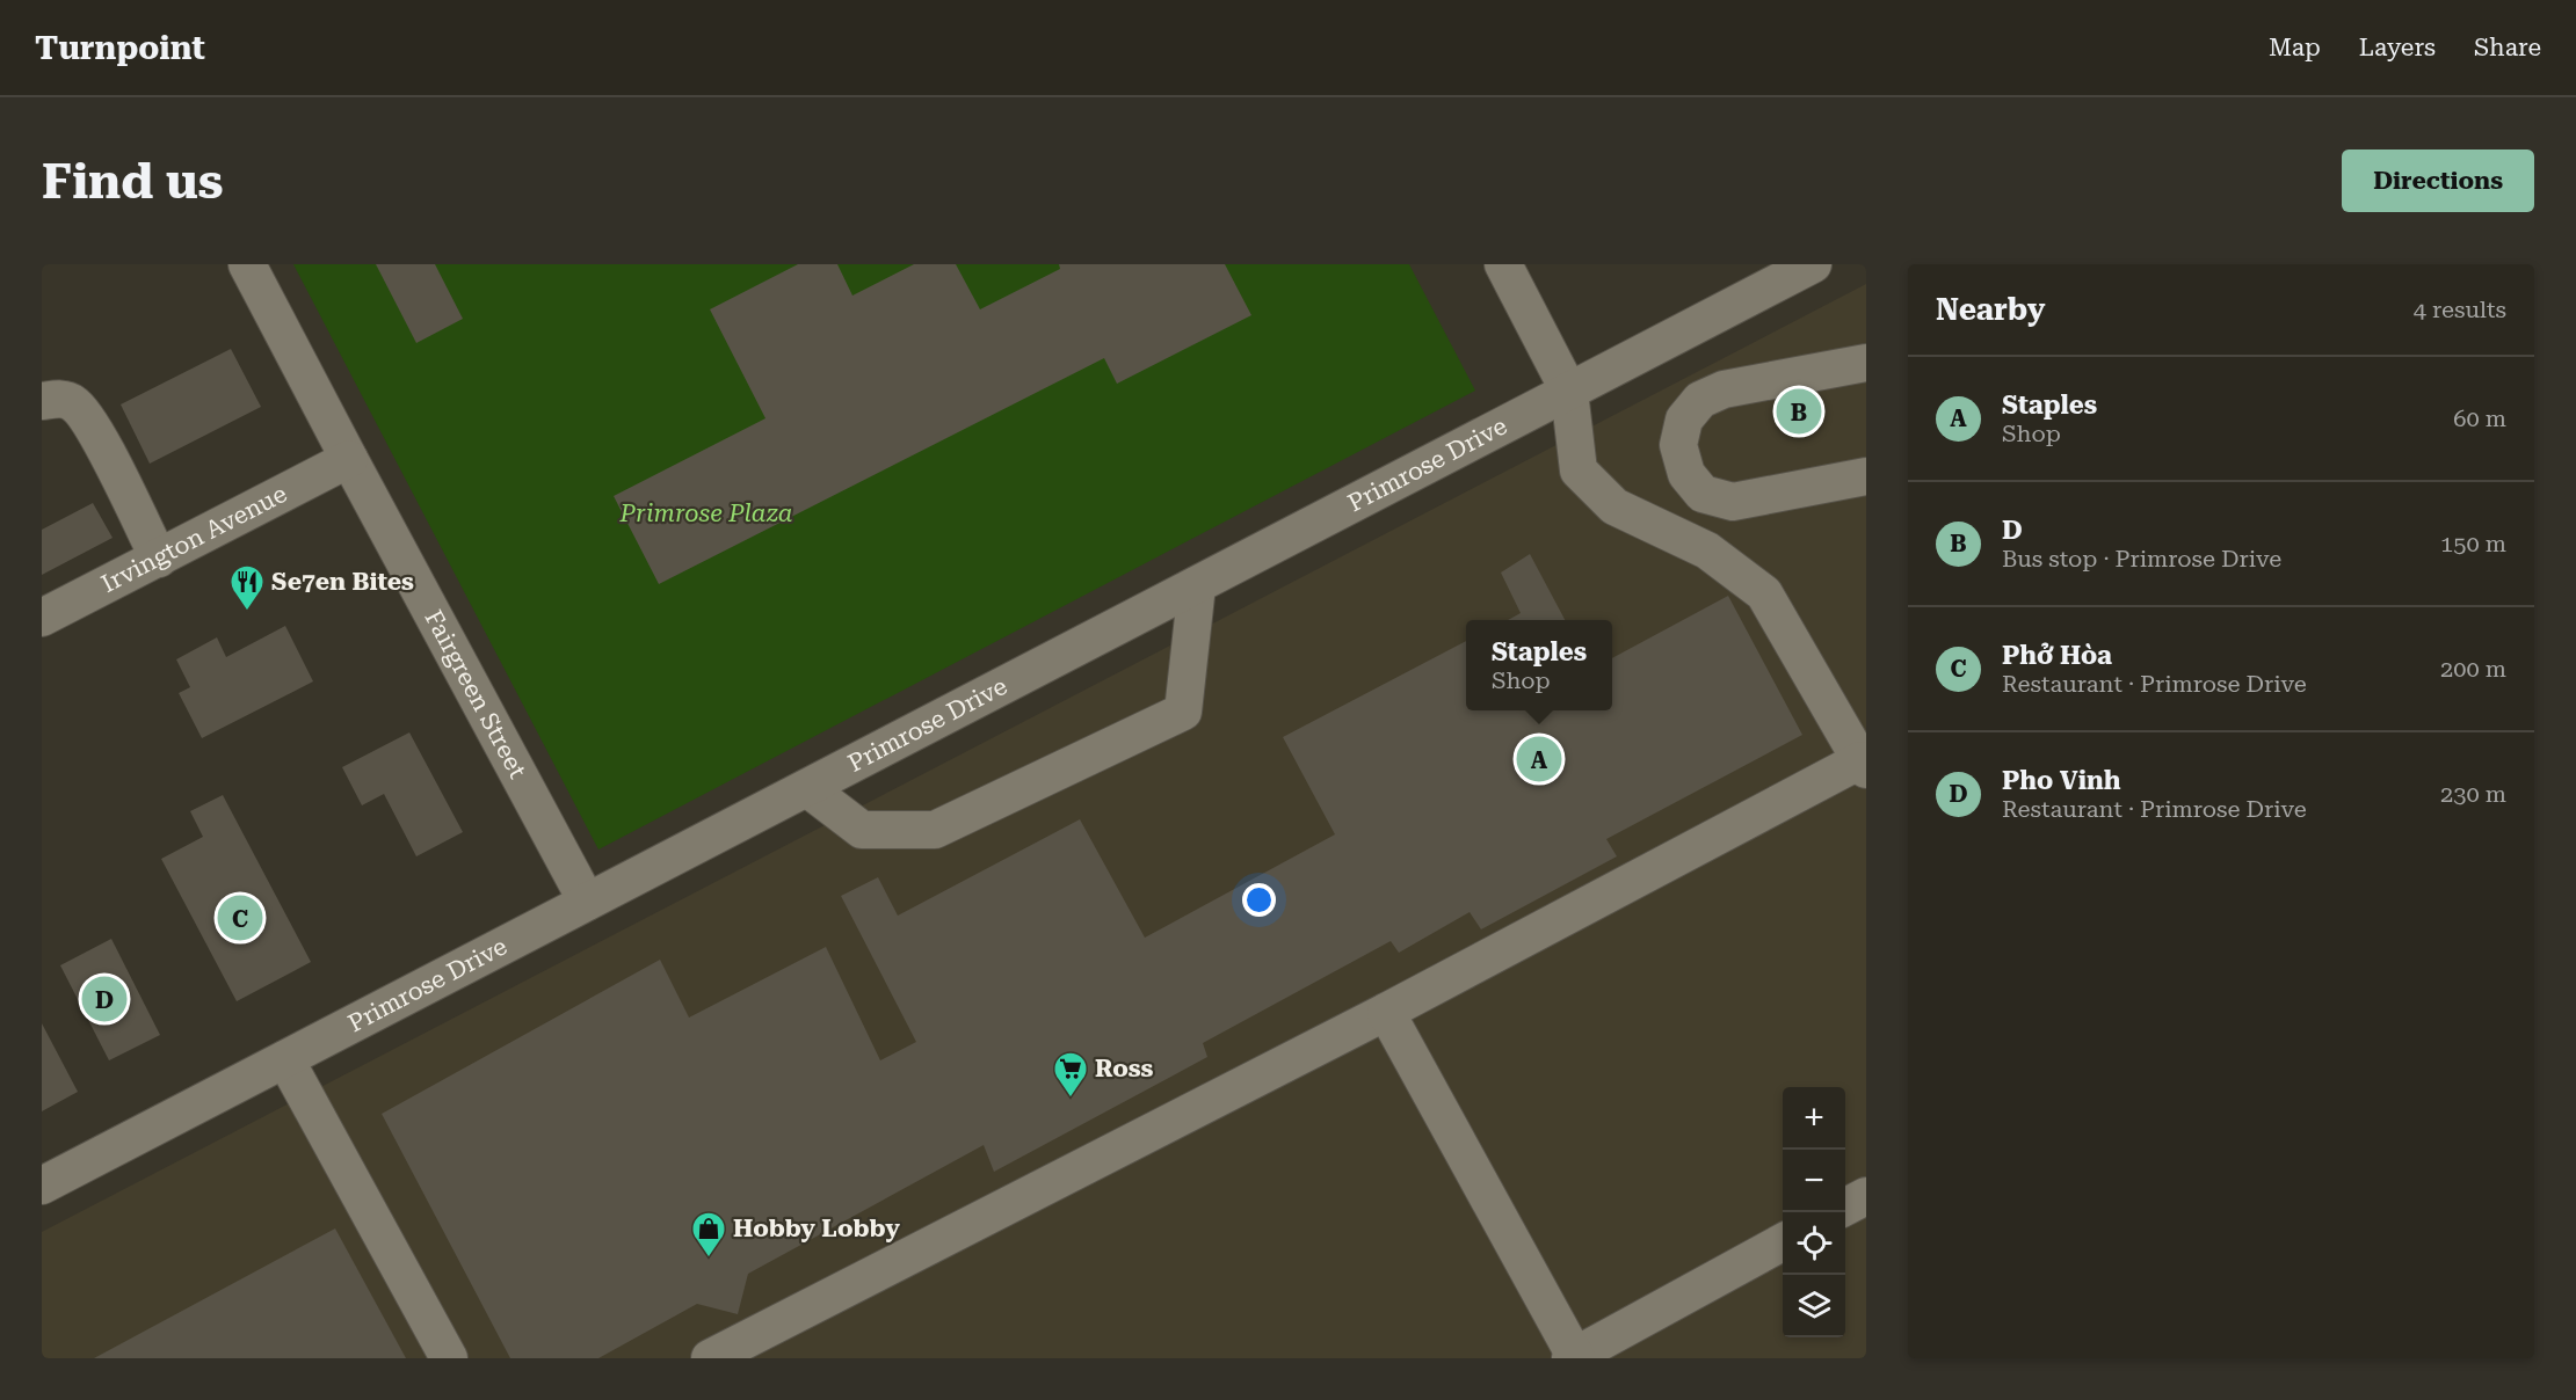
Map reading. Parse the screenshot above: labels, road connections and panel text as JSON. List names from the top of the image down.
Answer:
{
  "streets": {
    "street": ["Primrose Drive", "Irvington Avenue", "Fairgreen Street"]
  },
  "crossings": [
    ["Primrose Drive", "Fairgreen Street"],
    ["Irvington Avenue", "Fairgreen Street"]
  ],
  "parks": ["Primrose Plaza"],
  "places": {
    "restaurant": ["Se7en Bites"],
    "supermarket": ["Ross"],
    "shop": ["Hobby Lobby"]
  },
  "page": {
    "header": "Turnpoint",
    "nav": ["Map", "Layers", "Share"],
    "buttons": "Directions",
    "title": "Find us",
    "heading": ["Nearby", "4 results"],
    "list": [
      {
        "mark": "A",
        "name": "Staples",
        "note": "Shop",
        "value": "60 m"
      },
      {
        "mark": "B",
        "name": "D",
        "note": "Bus stop · Primrose Drive",
        "value": "150 m"
      },
      {
        "mark": "C",
        "name": "Phở Hòa",
        "note": "Restaurant · Primrose Drive",
        "value": "200 m"
      },
      {
        "mark": "D",
        "name": "Pho Vinh",
        "note": "Restaurant · Primrose Drive",
        "value": "230 m"
      }
    ],
    "pins": [
      "B",
      "A",
      "C",
      "D"
    ],
    "popup": ["Staples", "Shop"],
    "map_buttons": ["+", "−"]
  }
}
